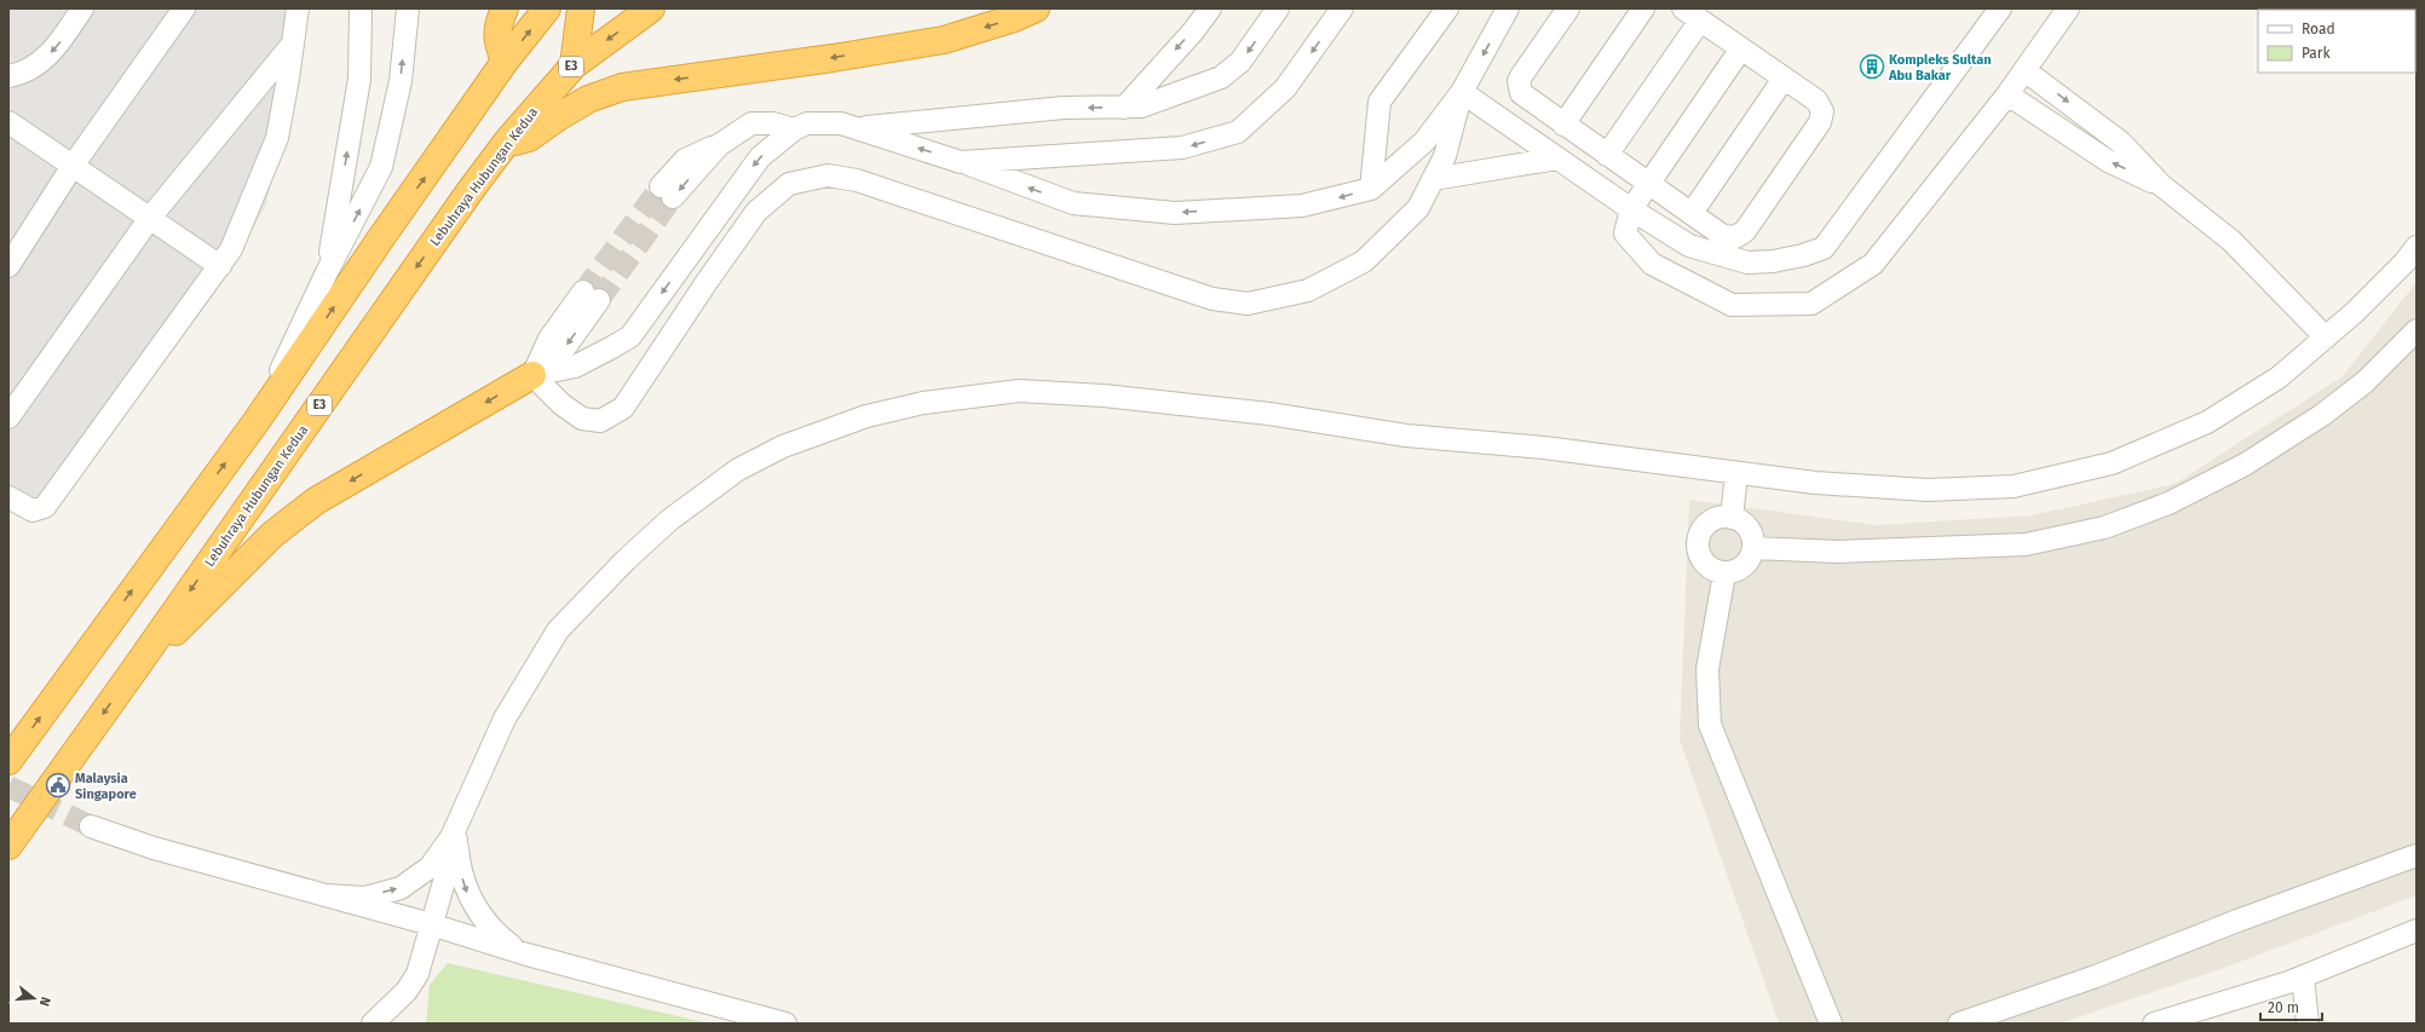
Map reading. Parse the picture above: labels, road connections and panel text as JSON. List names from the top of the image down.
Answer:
{
  "streets": {
    "highway": ["E3", "Lebuhraya Hubungan Kedua"]
  },
  "places": {
    "building": ["Kompleks Sultan Abu Bakar"],
    "public building": ["Malaysia Singapore"]
  },
  "legend": ["Road", "Park"],
  "scale_bar": "20 m",
  "north": "right"
}
